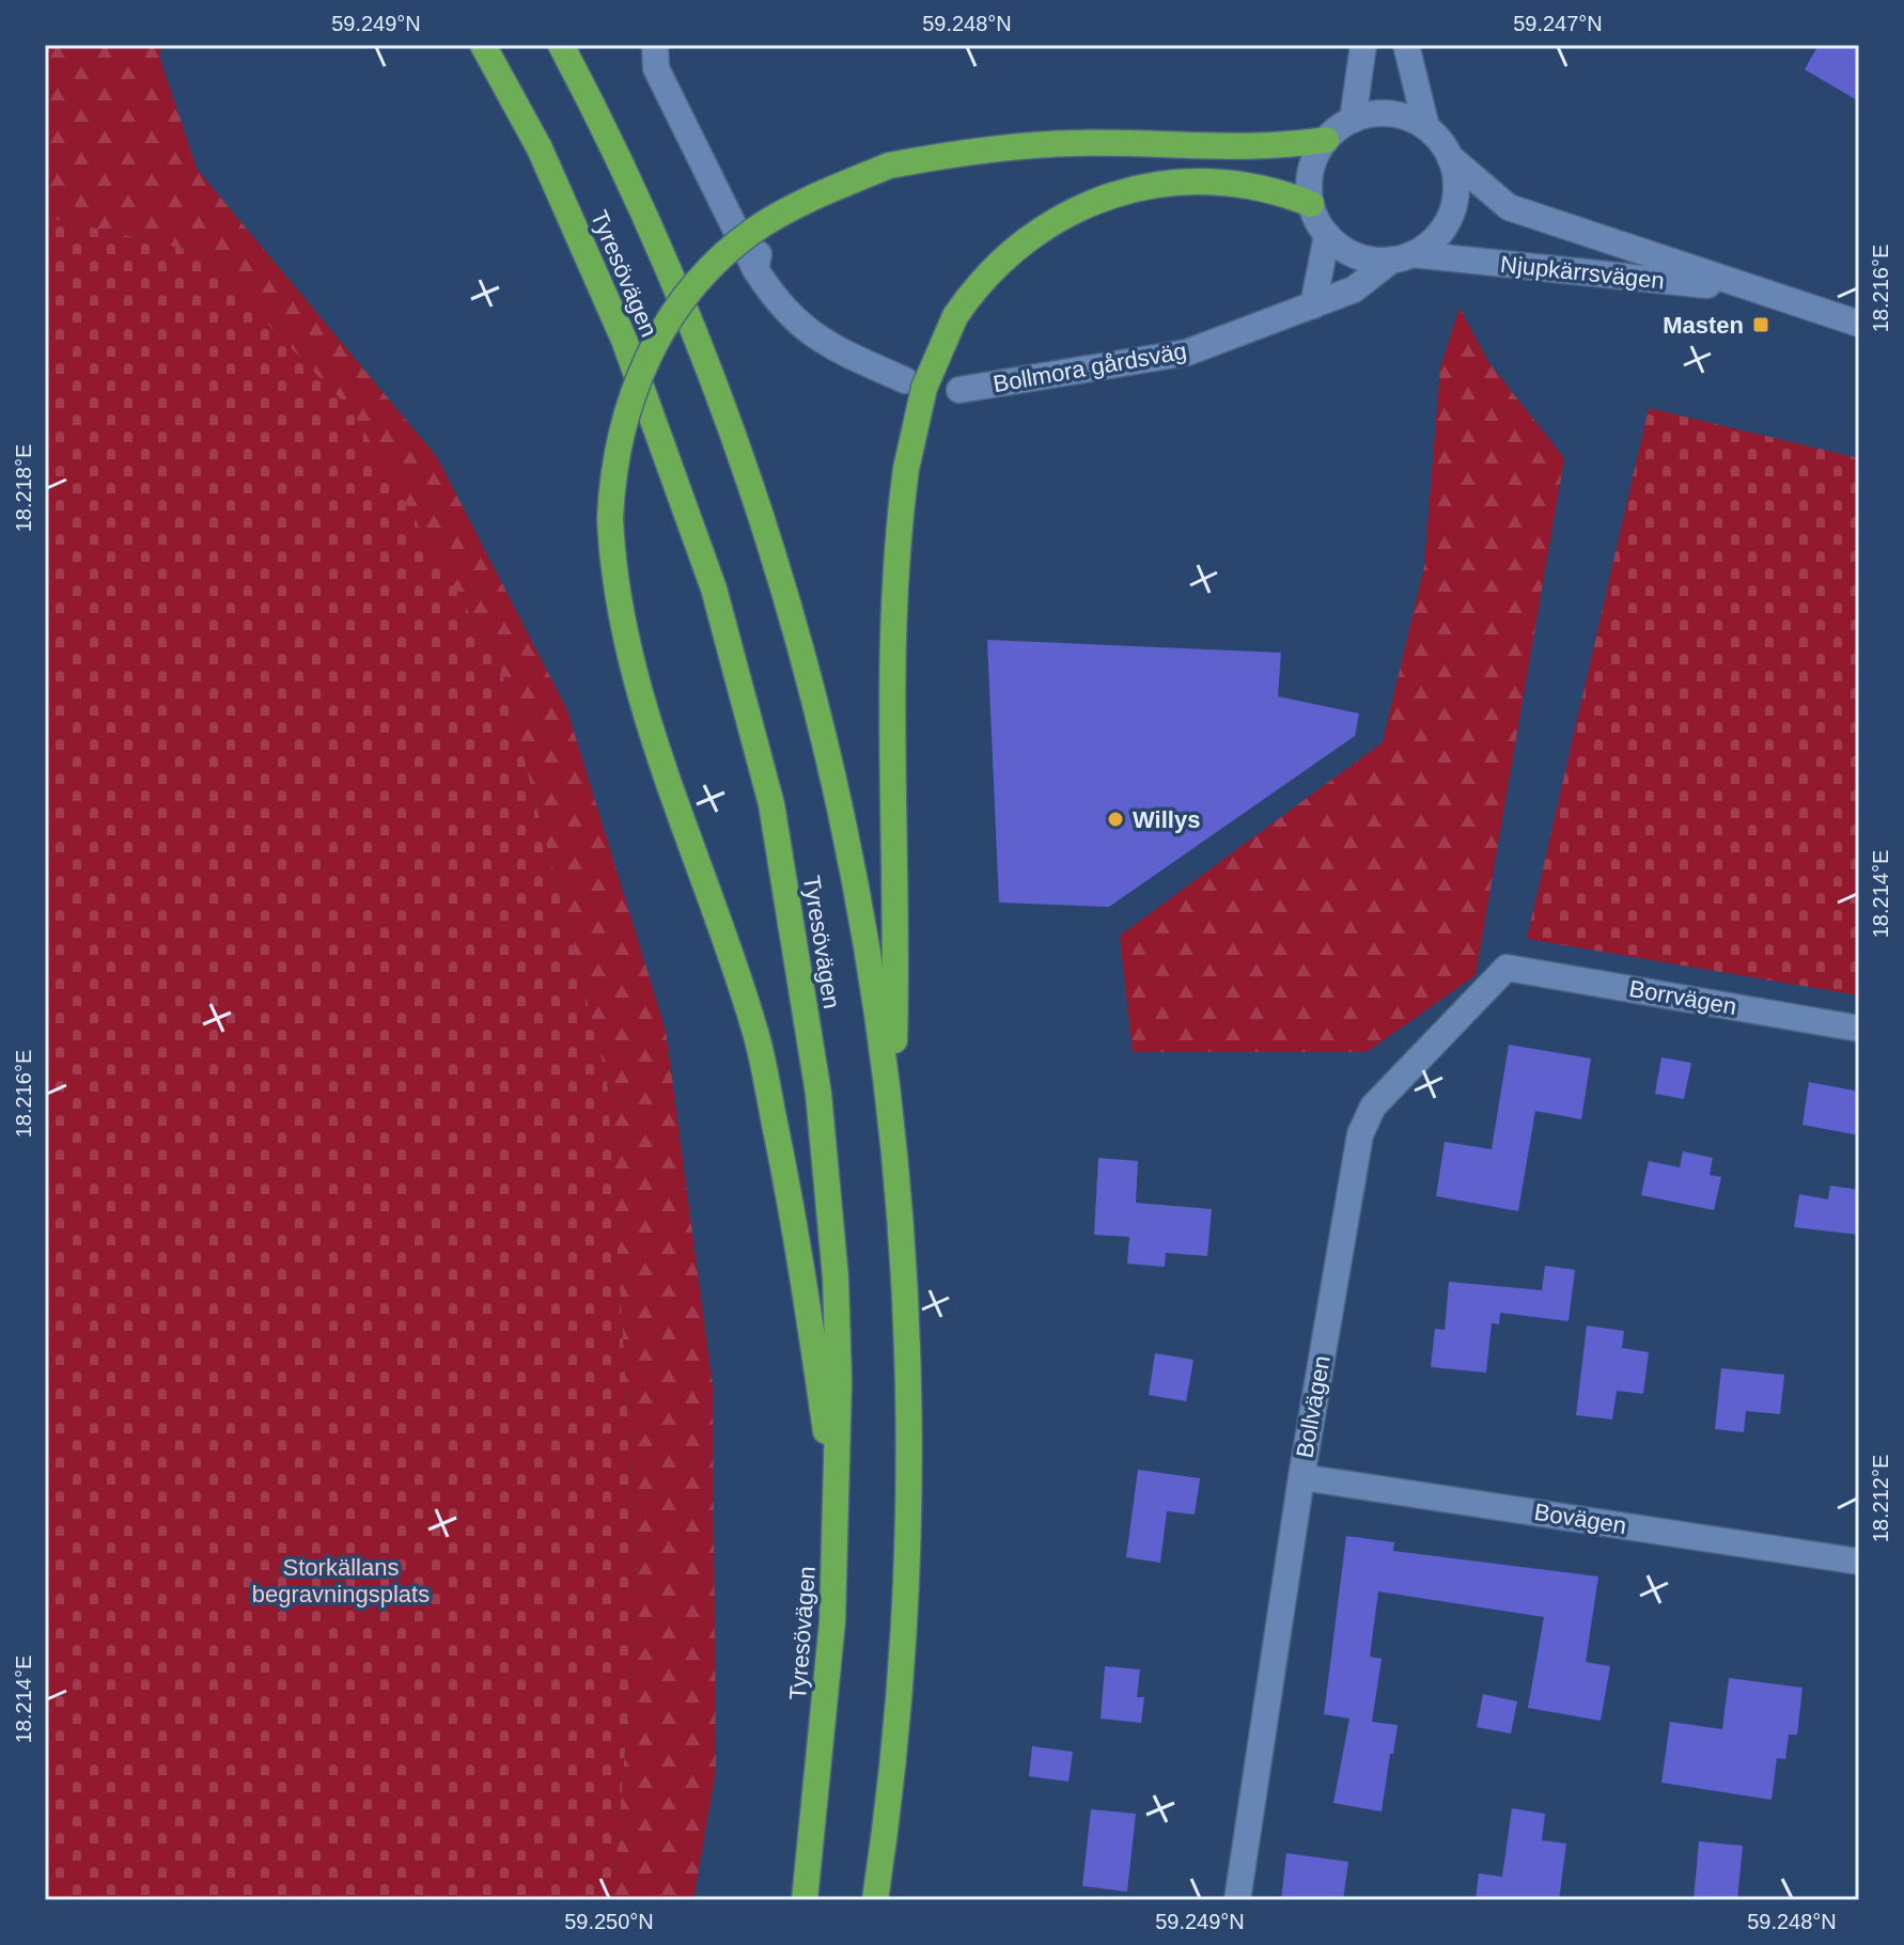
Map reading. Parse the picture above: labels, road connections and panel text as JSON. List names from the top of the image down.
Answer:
{
  "streets": {
    "highway": ["Tyresövägen"],
    "street": [
      "Njupkärrsvägen",
      "Bollmora gårdsväg",
      "Borrvägen",
      "Bollvägen",
      "Bovägen"
    ]
  },
  "crossings": [
    ["Njupkärrsvägen", "Bollmora gårdsväg"],
    ["Borrvägen", "Bollvägen"],
    ["Bollvägen", "Bovägen"]
  ],
  "parks": ["Storkällans begravningsplats"],
  "places": {
    "transit": ["Masten"],
    "other": ["Willys"]
  },
  "coordinates": [
    "59.249°N",
    "59.248°N",
    "59.247°N",
    "18.216°E",
    "18.218°E",
    "18.214°E",
    "18.212°E",
    "59.250°N"
  ]
}
